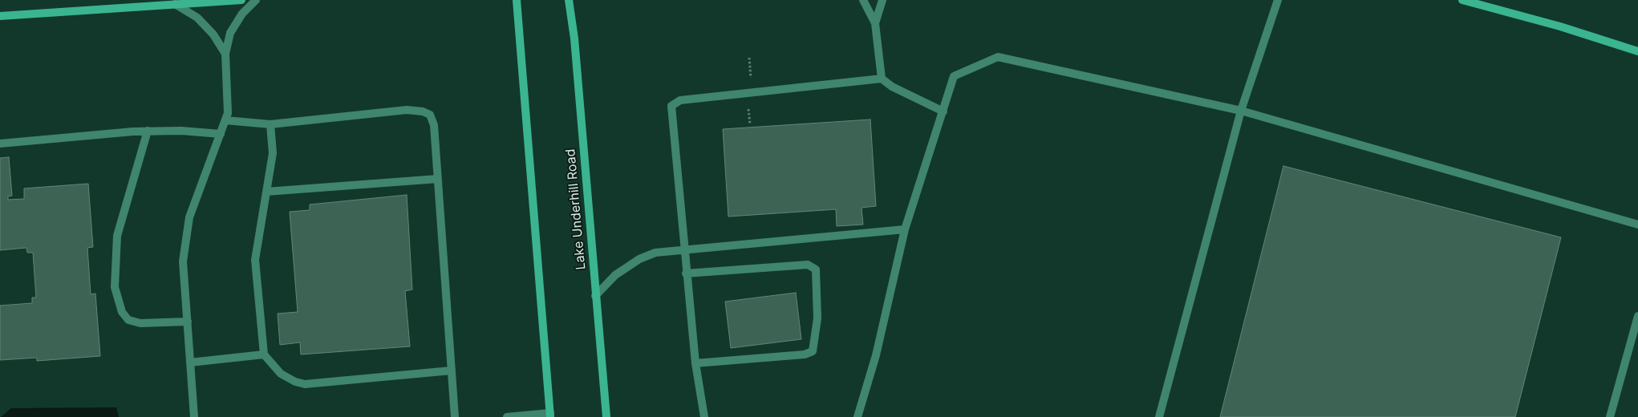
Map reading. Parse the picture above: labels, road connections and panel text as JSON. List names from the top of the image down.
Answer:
{
  "streets": {
    "street": ["Lake Underhill Road"]
  }
}
